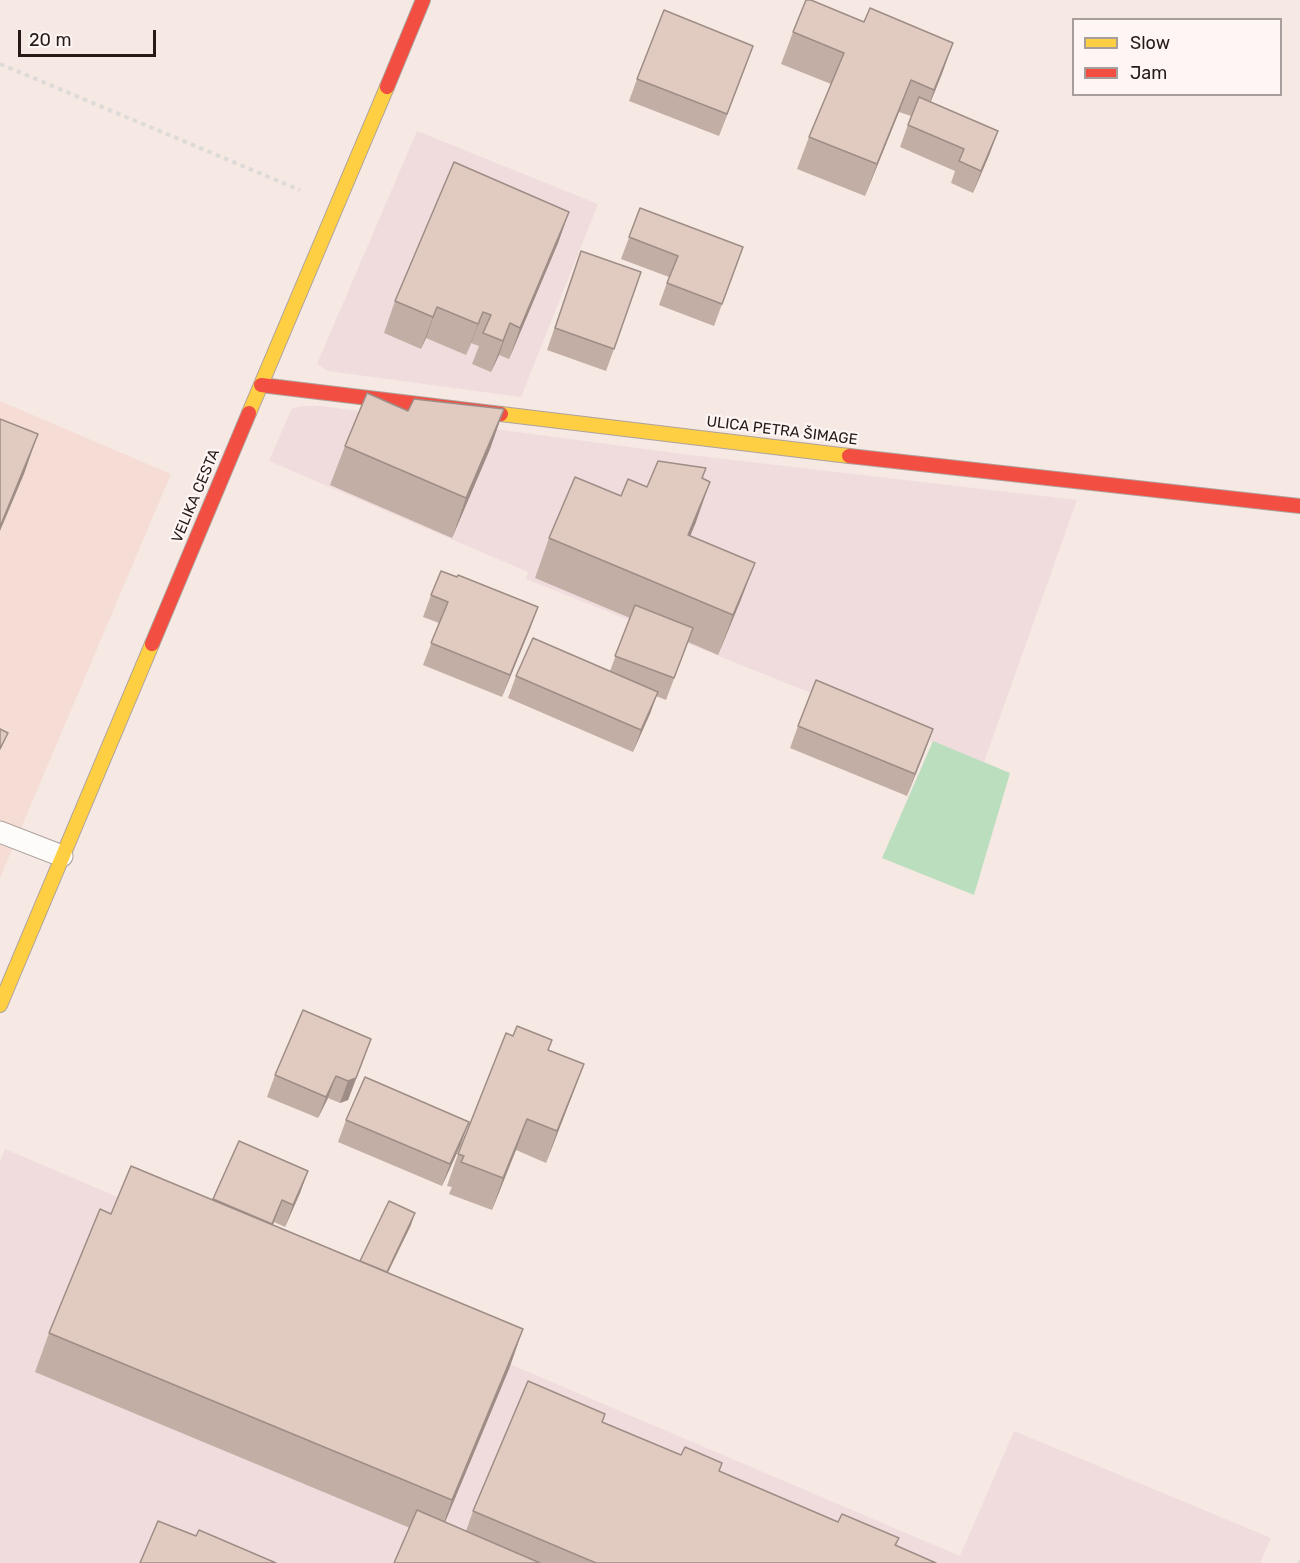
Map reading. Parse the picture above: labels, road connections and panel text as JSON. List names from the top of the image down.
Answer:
{
  "streets": {
    "main road": ["ULICA PETRA ŠIMAGE", "VELIKA CESTA"]
  },
  "crossings": [
    ["ULICA PETRA ŠIMAGE", "VELIKA CESTA"]
  ],
  "legend": ["Slow", "Jam"],
  "scale_bar": "20 m"
}
